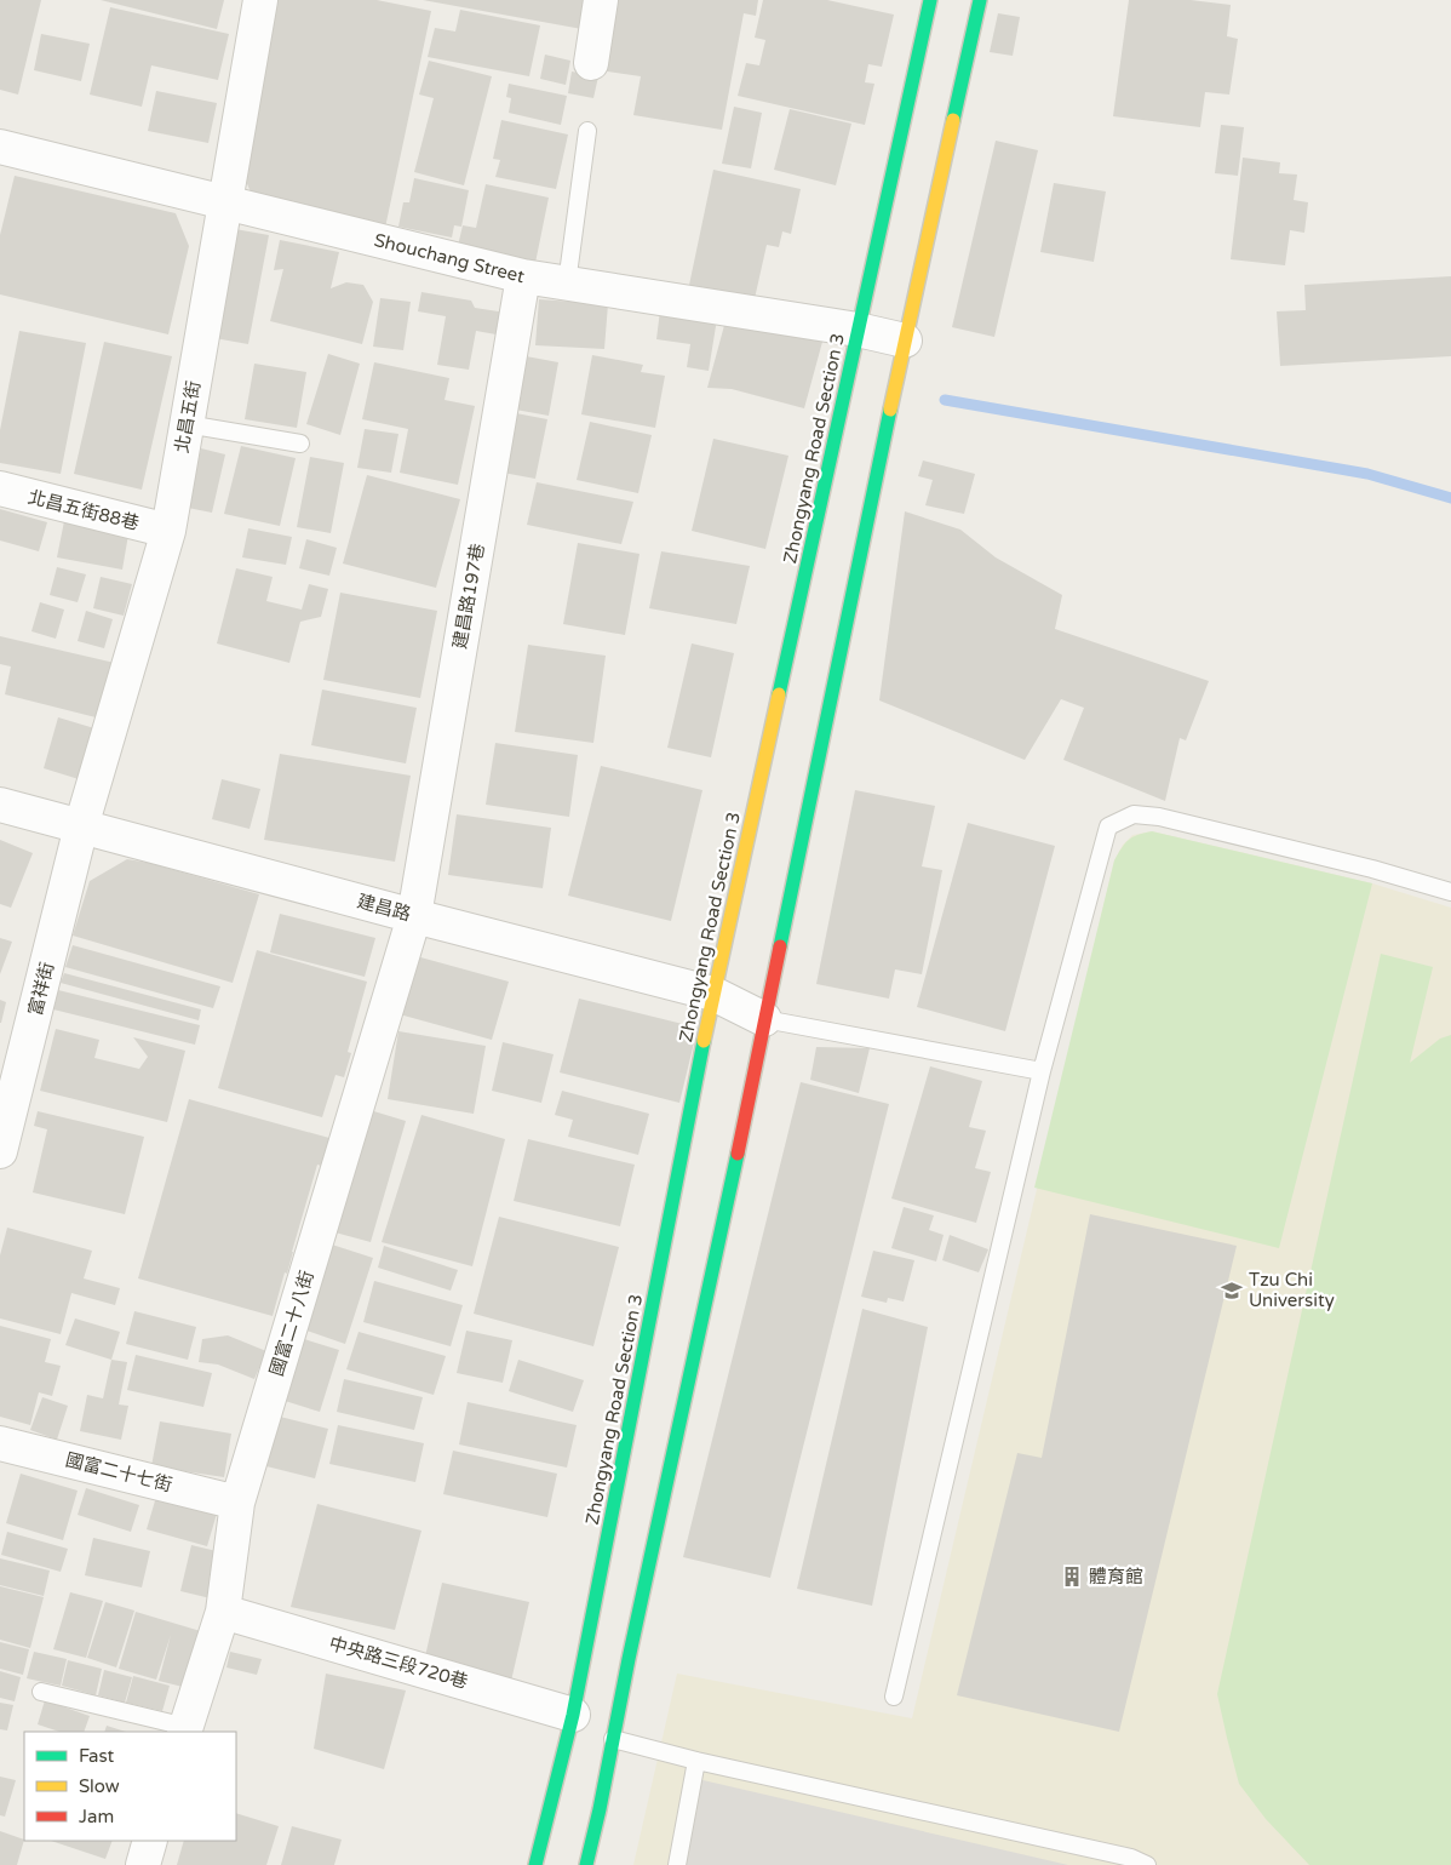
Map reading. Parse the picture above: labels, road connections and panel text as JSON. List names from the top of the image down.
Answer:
{
  "streets": {
    "street": [
      "Shouchang Street",
      "北昌五街",
      "Zhongyang Road Section 3",
      "北昌五街88巷",
      "建昌路197巷",
      "建昌路",
      "富祥街",
      "國富二十八街",
      "國富二十七街",
      "中央路三段720巷"
    ]
  },
  "crossings": [
    ["Shouchang Street", "北昌五街"],
    ["Shouchang Street", "Zhongyang Road Section 3"],
    ["Shouchang Street", "建昌路197巷"],
    ["北昌五街", "北昌五街88巷"],
    ["北昌五街", "建昌路"],
    ["北昌五街", "富祥街"],
    ["Zhongyang Road Section 3", "建昌路"],
    ["Zhongyang Road Section 3", "中央路三段720巷"],
    ["建昌路197巷", "建昌路"],
    ["建昌路197巷", "國富二十八街"],
    ["建昌路", "富祥街"],
    ["建昌路", "國富二十八街"],
    ["國富二十八街", "國富二十七街"],
    ["國富二十八街", "中央路三段720巷"]
  ],
  "places": {
    "school or university": ["Tzu Chi University"],
    "building": ["體育館"]
  },
  "legend": ["Fast", "Slow", "Jam"]
}
